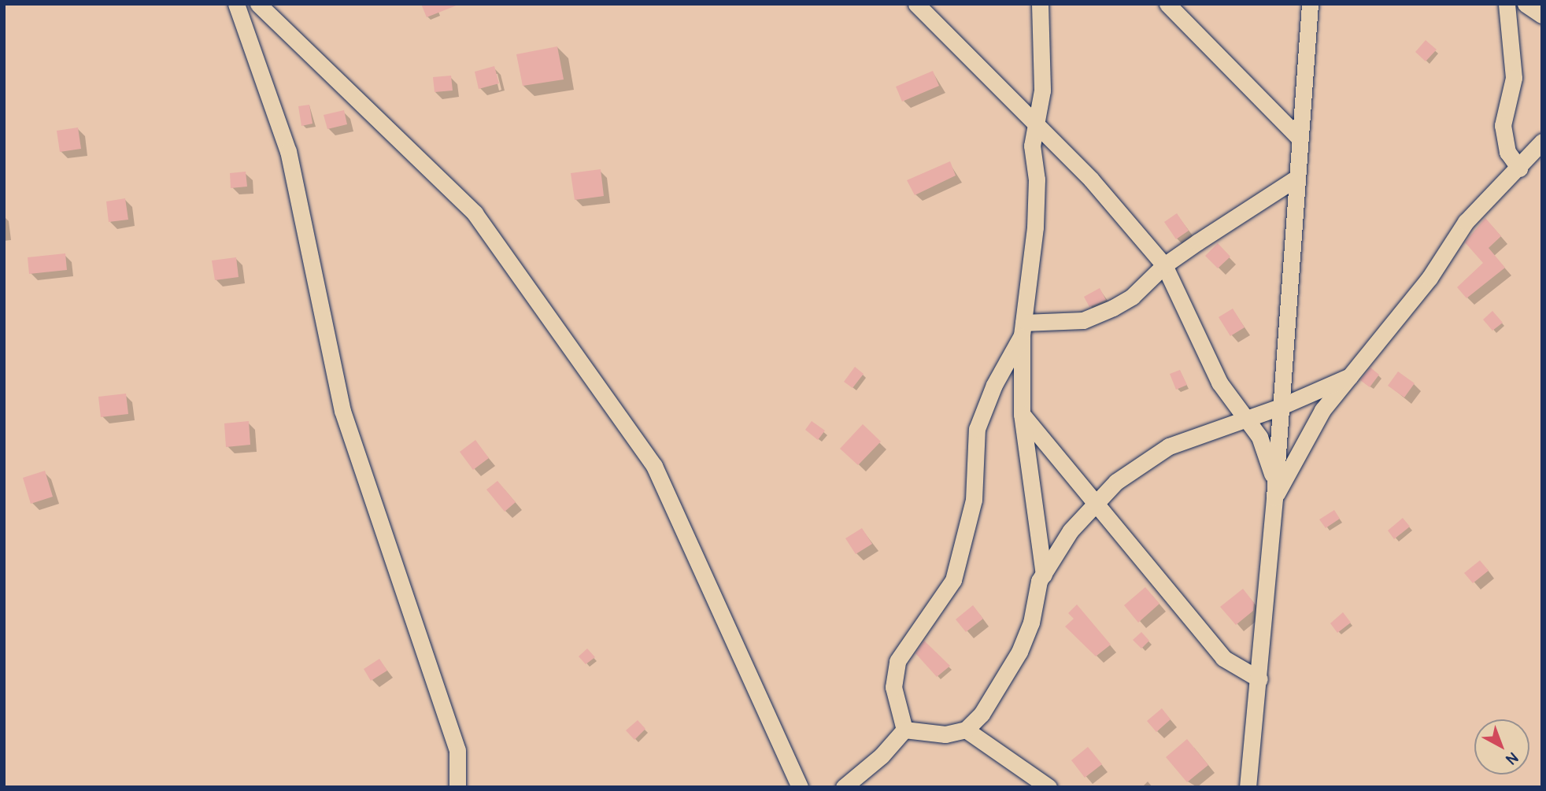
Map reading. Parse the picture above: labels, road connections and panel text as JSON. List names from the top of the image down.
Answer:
{
  "north": "bottom right"
}
